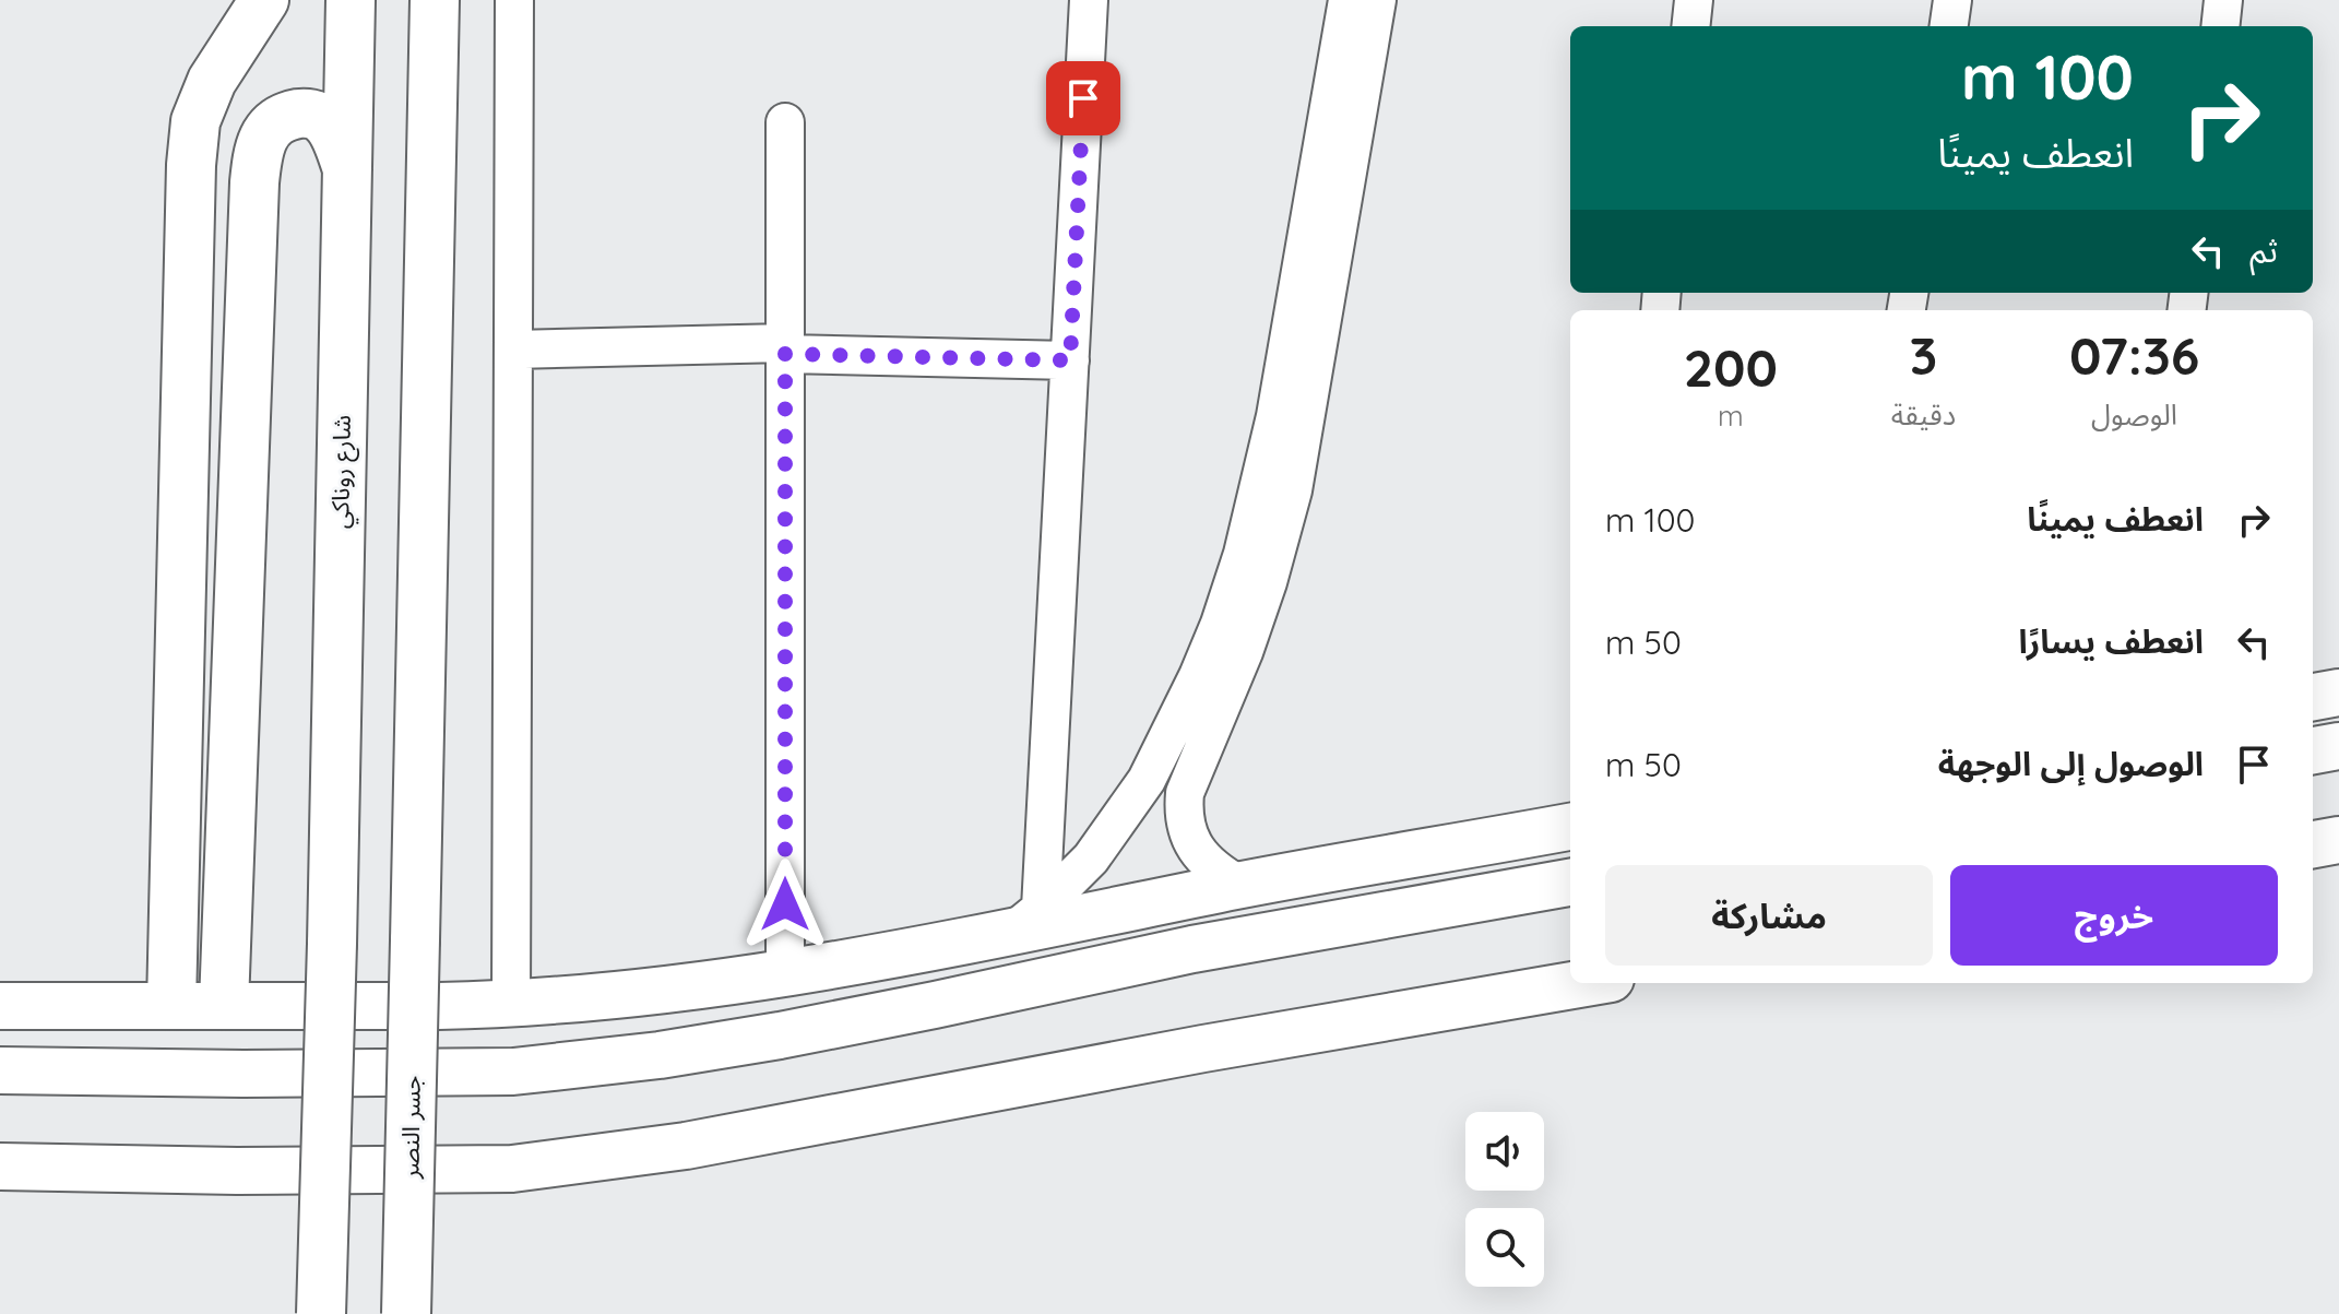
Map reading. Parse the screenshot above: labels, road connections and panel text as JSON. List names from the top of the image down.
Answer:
{
  "streets": {
    "main road": ["شارع روناكي", "جسر النصر"]
  },
  "page": {
    "turn": ["100 m", "انعطف يمينًا"],
    "then": "ثم",
    "eta": [
      "07:36",
      "الوصول",
      "3",
      "دقيقة",
      "200",
      "m"
    ],
    "list": [
      {
        "name": "انعطف يمينًا",
        "value": "100 m"
      },
      {
        "name": "انعطف يسارًا",
        "value": "50 m"
      },
      {
        "name": "الوصول إلى الوجهة",
        "value": "50 m"
      }
    ],
    "buttons": ["خروج", "مشاركة"]
  }
}
